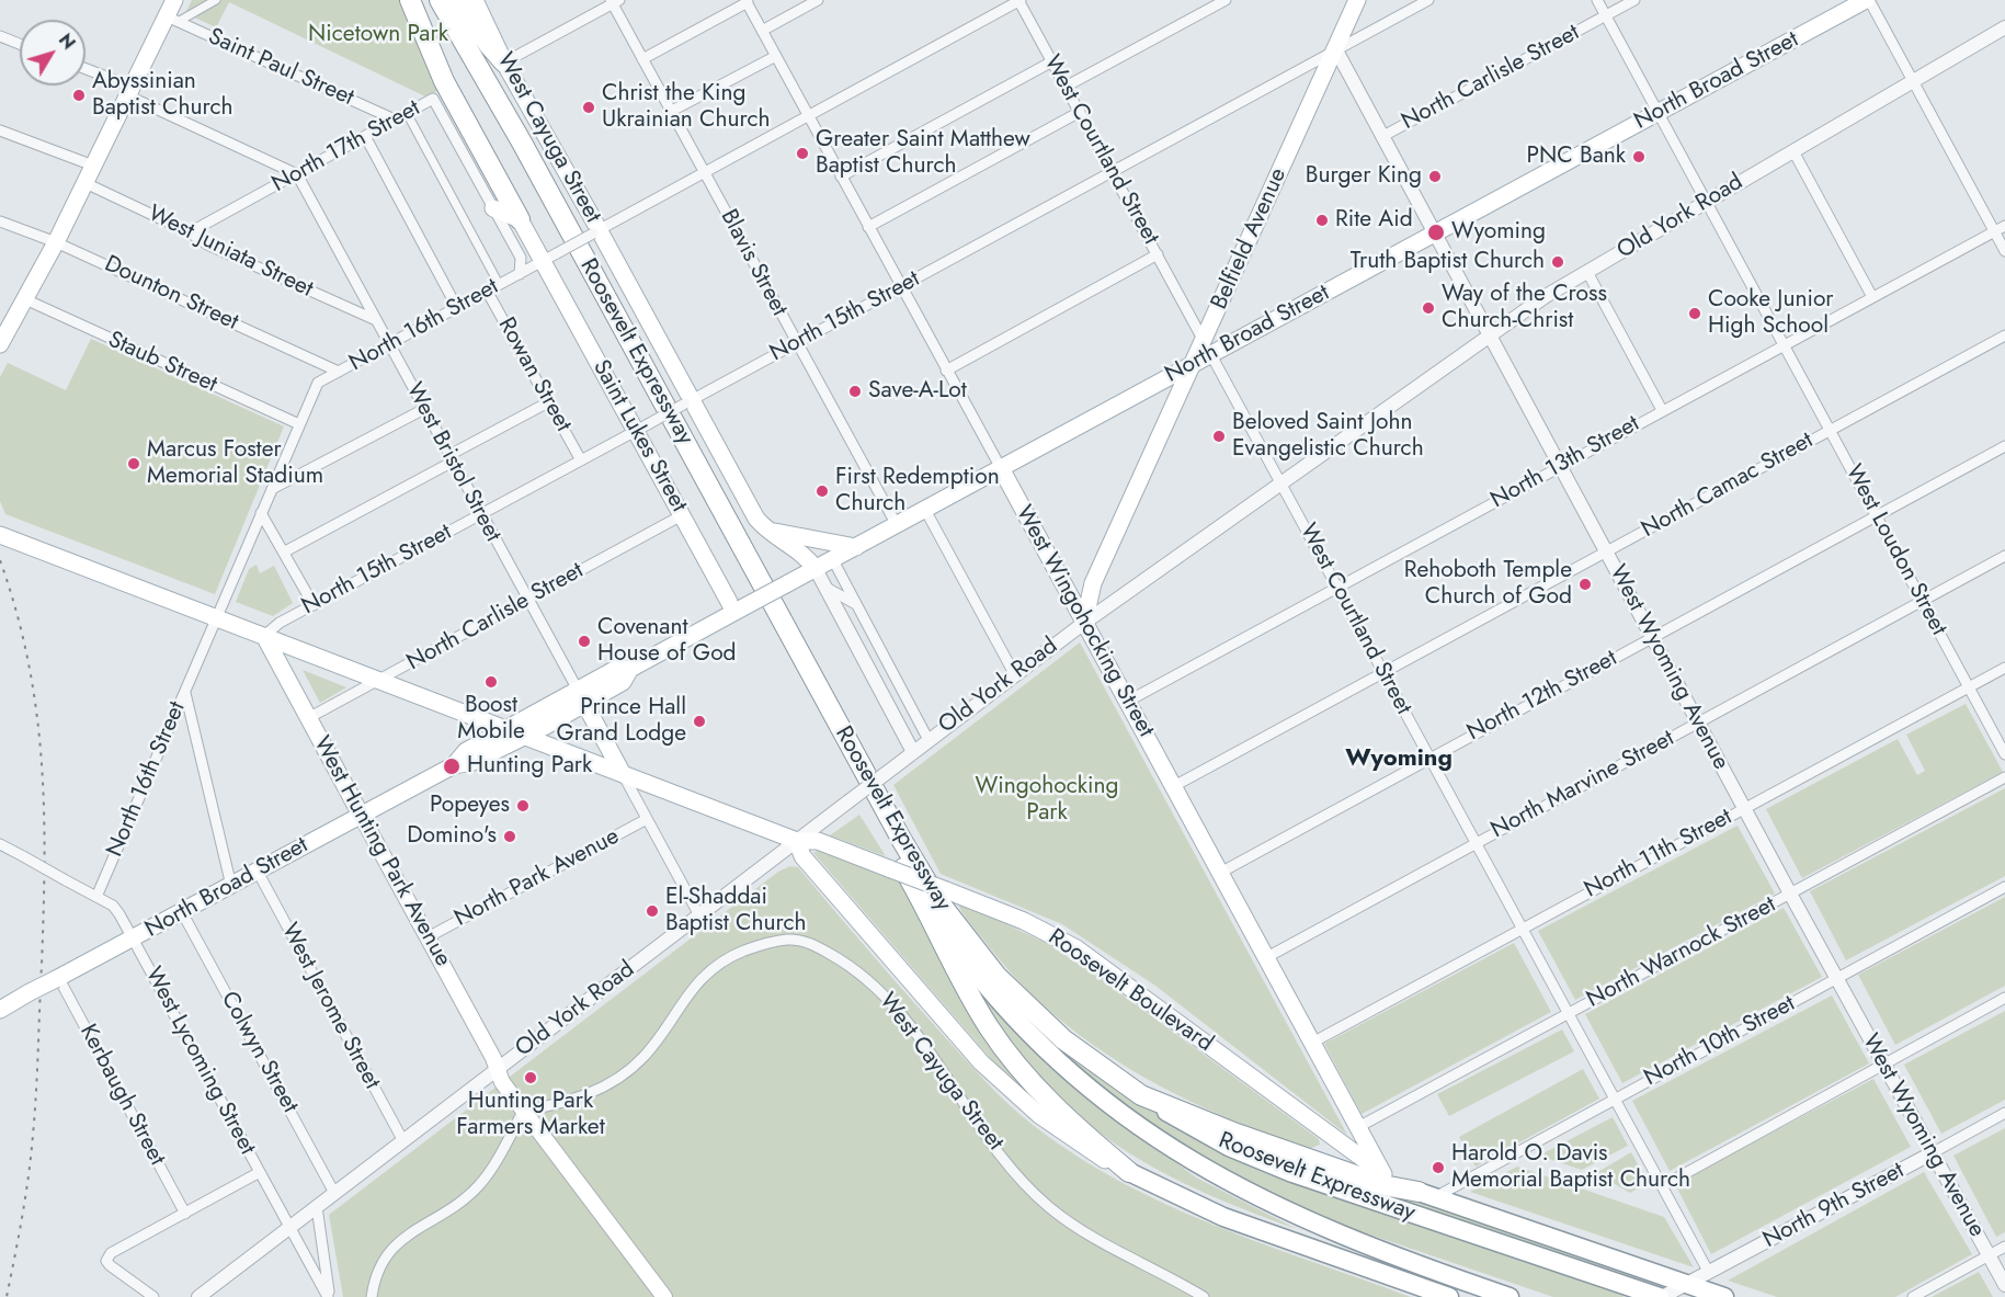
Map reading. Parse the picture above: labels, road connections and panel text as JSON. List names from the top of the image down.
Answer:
{
  "streets": {
    "highway": ["Roosevelt Expressway", "Roosevelt Boulevard"],
    "main road": [
      "North Broad Street",
      "West Cayuga Street",
      "Belfield Avenue",
      "Saint Lukes Street",
      "West Bristol Street",
      "West Wingohocking Street",
      "West Hunting Park Avenue"
    ],
    "street": [
      "Saint Paul Street",
      "North Carlisle Street",
      "North 17th Street",
      "West Courtland Street",
      "Old York Road",
      "West Juniata Street",
      "Blavis Street",
      "Dounton Street",
      "North 15th Street",
      "North 16th Street",
      "Staub Street",
      "Rowan Street",
      "North 13th Street",
      "North Camac Street",
      "West Loudon Street",
      "West Wyoming Avenue",
      "North 12th Street",
      "North Marvine Street",
      "North 11th Street",
      "North Park Avenue",
      "North Warnock Street",
      "West Jerome Street",
      "North 10th Street",
      "Colwyn Street",
      "West Lycoming Street",
      "Kerbaugh Street",
      "North 9th Street"
    ]
  },
  "crossings": [
    ["Saint Paul Street", "North 17th Street"],
    ["Saint Paul Street", "North 16th Street"],
    ["North Carlisle Street", "Saint Lukes Street"],
    ["North Carlisle Street", "West Bristol Street"],
    ["North Carlisle Street", "West Loudon Street"],
    ["North Carlisle Street", "West Wyoming Avenue"],
    ["North Carlisle Street", "West Hunting Park Avenue"],
    ["North Carlisle Street", "Roosevelt Boulevard"],
    ["North Broad Street", "West Cayuga Street"],
    ["North Broad Street", "West Courtland Street"],
    ["North Broad Street", "Belfield Avenue"],
    ["North Broad Street", "Blavis Street"],
    ["North Broad Street", "Saint Lukes Street"],
    ["North Broad Street", "West Bristol Street"],
    ["North Broad Street", "West Loudon Street"],
    ["North Broad Street", "West Wingohocking Street"],
    ["North Broad Street", "West Wyoming Avenue"],
    ["North Broad Street", "West Hunting Park Avenue"],
    ["North Broad Street", "Roosevelt Boulevard"],
    ["North Broad Street", "West Jerome Street"],
    ["North Broad Street", "Colwyn Street"],
    ["North Broad Street", "West Lycoming Street"],
    ["North Broad Street", "Kerbaugh Street"],
    ["West Cayuga Street", "North 15th Street"],
    ["West Cayuga Street", "North 16th Street"],
    ["West Cayuga Street", "West Hunting Park Avenue"],
    ["North 17th Street", "West Juniata Street"],
    ["North 17th Street", "North 16th Street"],
    ["North 17th Street", "West Bristol Street"],
    ["West Courtland Street", "Old York Road"],
    ["West Courtland Street", "Belfield Avenue"],
    ["West Courtland Street", "North 15th Street"],
    ["West Courtland Street", "North 16th Street"],
    ["West Courtland Street", "North 13th Street"],
    ["West Courtland Street", "North Camac Street"],
    ["West Courtland Street", "North 12th Street"],
    ["West Courtland Street", "North Marvine Street"],
    ["West Courtland Street", "North 11th Street"],
    ["West Courtland Street", "North Warnock Street"],
    ["West Courtland Street", "North 10th Street"],
    ["West Courtland Street", "North 9th Street"],
    ["Old York Road", "Belfield Avenue"],
    ["Old York Road", "West Bristol Street"],
    ["Old York Road", "West Loudon Street"],
    ["Old York Road", "West Wingohocking Street"],
    ["Old York Road", "West Wyoming Avenue"],
    ["Old York Road", "West Hunting Park Avenue"],
    ["Old York Road", "Roosevelt Boulevard"],
    ["Old York Road", "West Jerome Street"],
    ["Old York Road", "Colwyn Street"],
    ["Old York Road", "West Lycoming Street"],
    ["Belfield Avenue", "North 15th Street"],
    ["Belfield Avenue", "West Wingohocking Street"],
    ["Belfield Avenue", "West Wyoming Avenue"],
    ["West Juniata Street", "West Bristol Street"],
    ["Blavis Street", "North 15th Street"],
    ["Blavis Street", "North 16th Street"],
    ["Dounton Street", "North 16th Street"],
    ["North 15th Street", "Rowan Street"],
    ["North 15th Street", "Saint Lukes Street"],
    ["North 15th Street", "West Bristol Street"],
    ["North 15th Street", "West Wingohocking Street"],
    ["North 15th Street", "West Wyoming Avenue"],
    ["North 15th Street", "West Hunting Park Avenue"],
    ["North 15th Street", "Roosevelt Boulevard"],
    ["North 16th Street", "Staub Street"],
    ["North 16th Street", "Rowan Street"],
    ["North 16th Street", "Saint Lukes Street"],
    ["North 16th Street", "West Bristol Street"],
    ["North 16th Street", "West Wingohocking Street"],
    ["North 16th Street", "West Lycoming Street"],
    ["Roosevelt Expressway", "Roosevelt Boulevard"],
    ["Roosevelt Expressway", "North 9th Street"],
    ["West Bristol Street", "North Park Avenue"],
    ["West Bristol Street", "Roosevelt Boulevard"],
    ["North 13th Street", "West Loudon Street"],
    ["North 13th Street", "West Wingohocking Street"],
    ["North 13th Street", "West Wyoming Avenue"],
    ["North Camac Street", "West Loudon Street"],
    ["North Camac Street", "West Wingohocking Street"],
    ["North Camac Street", "West Wyoming Avenue"],
    ["West Loudon Street", "North 12th Street"],
    ["West Loudon Street", "North Marvine Street"],
    ["West Loudon Street", "North 11th Street"],
    ["West Wingohocking Street", "North 12th Street"],
    ["West Wingohocking Street", "North Marvine Street"],
    ["West Wingohocking Street", "North 11th Street"],
    ["West Wingohocking Street", "North Warnock Street"],
    ["West Wingohocking Street", "Roosevelt Boulevard"],
    ["West Wyoming Avenue", "North 12th Street"],
    ["West Wyoming Avenue", "North Marvine Street"],
    ["West Wyoming Avenue", "North 11th Street"],
    ["West Wyoming Avenue", "North Warnock Street"],
    ["West Wyoming Avenue", "North 10th Street"],
    ["West Wyoming Avenue", "North 9th Street"],
    ["West Hunting Park Avenue", "North Park Avenue"],
    ["West Hunting Park Avenue", "Roosevelt Boulevard"],
    ["Roosevelt Boulevard", "North 10th Street"],
    ["Roosevelt Boulevard", "North 9th Street"]
  ],
  "districts": ["Wyoming"],
  "parks": ["Nicetown Park", "Wingohocking Park"],
  "places": [
    "Abyssinian Baptist Church",
    "Christ the King Ukrainian Church",
    "Greater Saint Matthew Baptist Church",
    "PNC Bank",
    "Burger King",
    "Rite Aid",
    "Wyoming",
    "Truth Baptist Church",
    "Way of the Cross Church-Christ",
    "Cooke Junior High School",
    "Save-A-Lot",
    "Beloved Saint John Evangelistic Church",
    "Marcus Foster Memorial Stadium",
    "First Redemption Church",
    "Rehoboth Temple Church of God",
    "Covenant House of God",
    "Boost Mobile",
    "Prince Hall Grand Lodge",
    "Hunting Park",
    "Popeyes",
    "Domino's",
    "El-Shaddai Baptist Church",
    "Hunting Park Farmers Market",
    "Harold O. Davis Memorial Baptist Church"
  ],
  "north": "top right"
}
